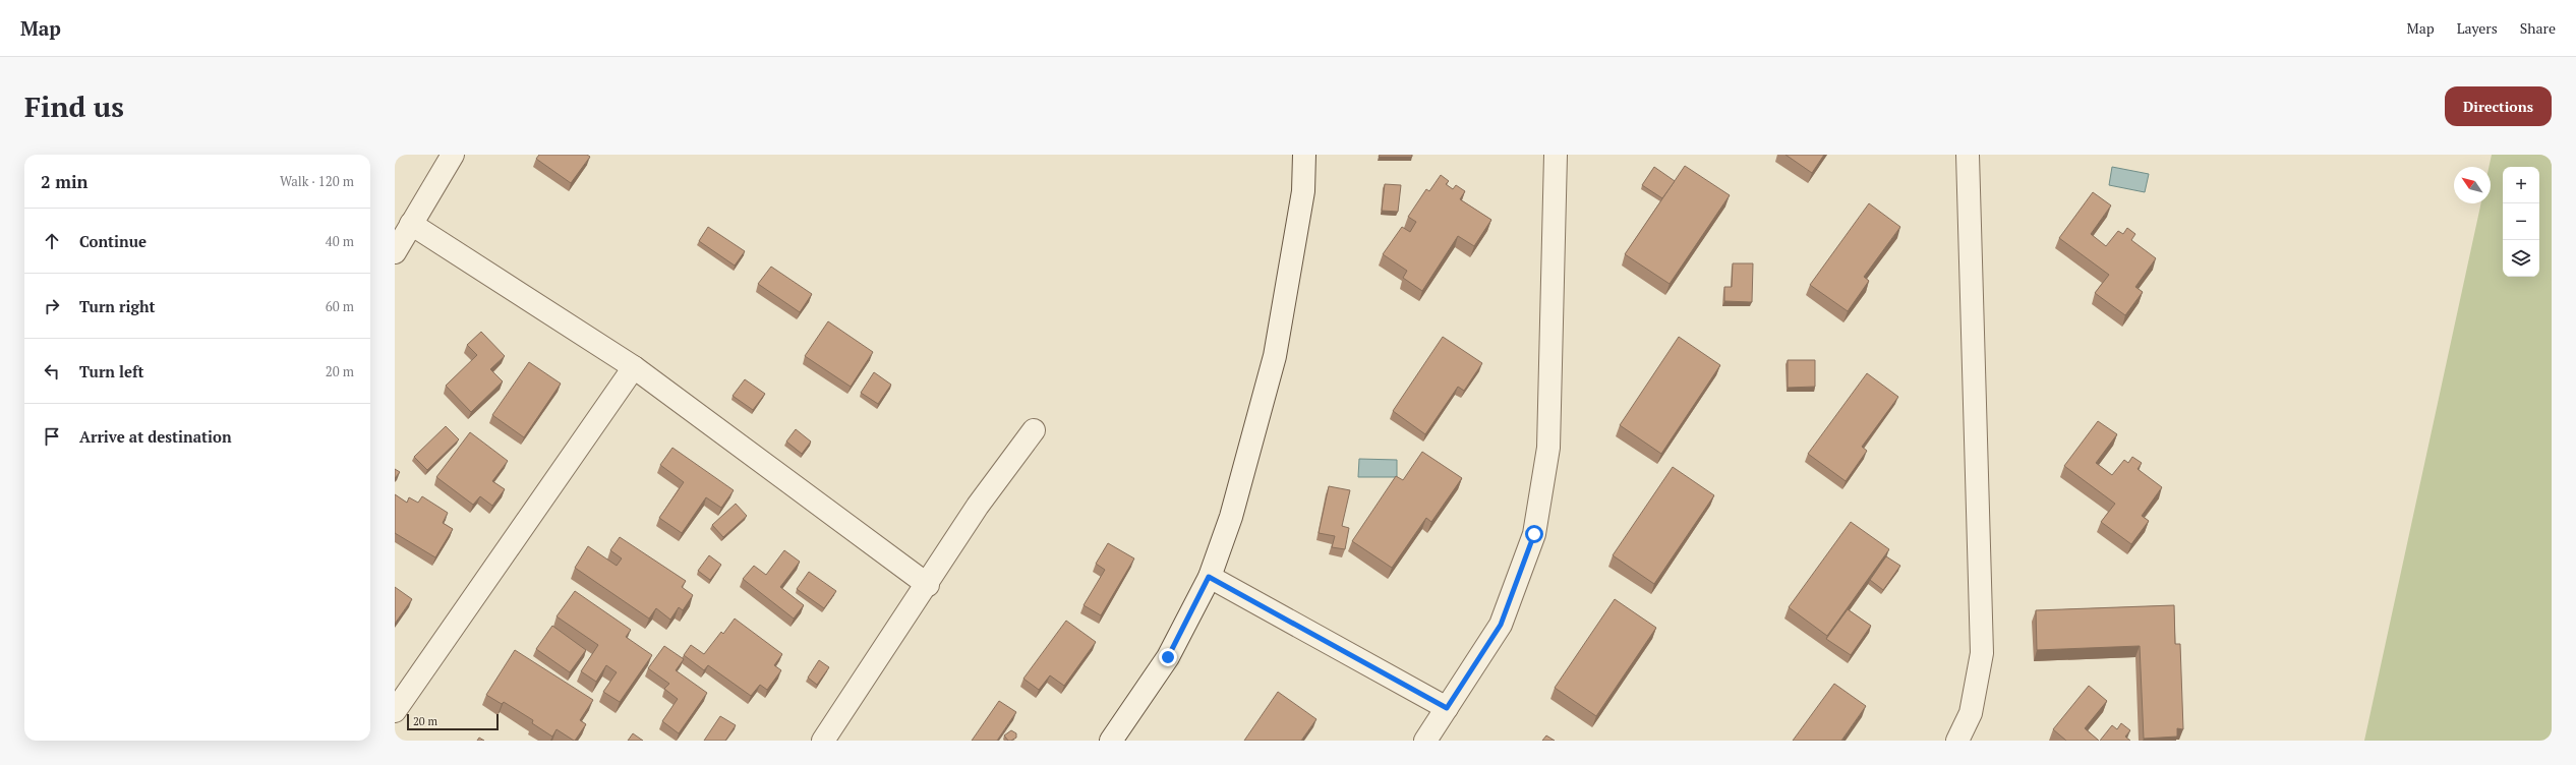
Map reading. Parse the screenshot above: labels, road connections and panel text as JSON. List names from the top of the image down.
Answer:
{
  "scale_bar": "20 m",
  "north": "top left",
  "page": {
    "header": "Map",
    "nav": ["Map", "Layers", "Share"],
    "buttons": "Directions",
    "title": "Find us",
    "heading": ["2 min", "Walk · 120 m"],
    "map_buttons": ["+", "−"],
    "list": [
      ["Continue", "40 m"],
      ["Turn right", "60 m"],
      ["Turn left", "20 m"],
      "Arrive at destination"
    ],
    "scale": "20 m"
  }
}
